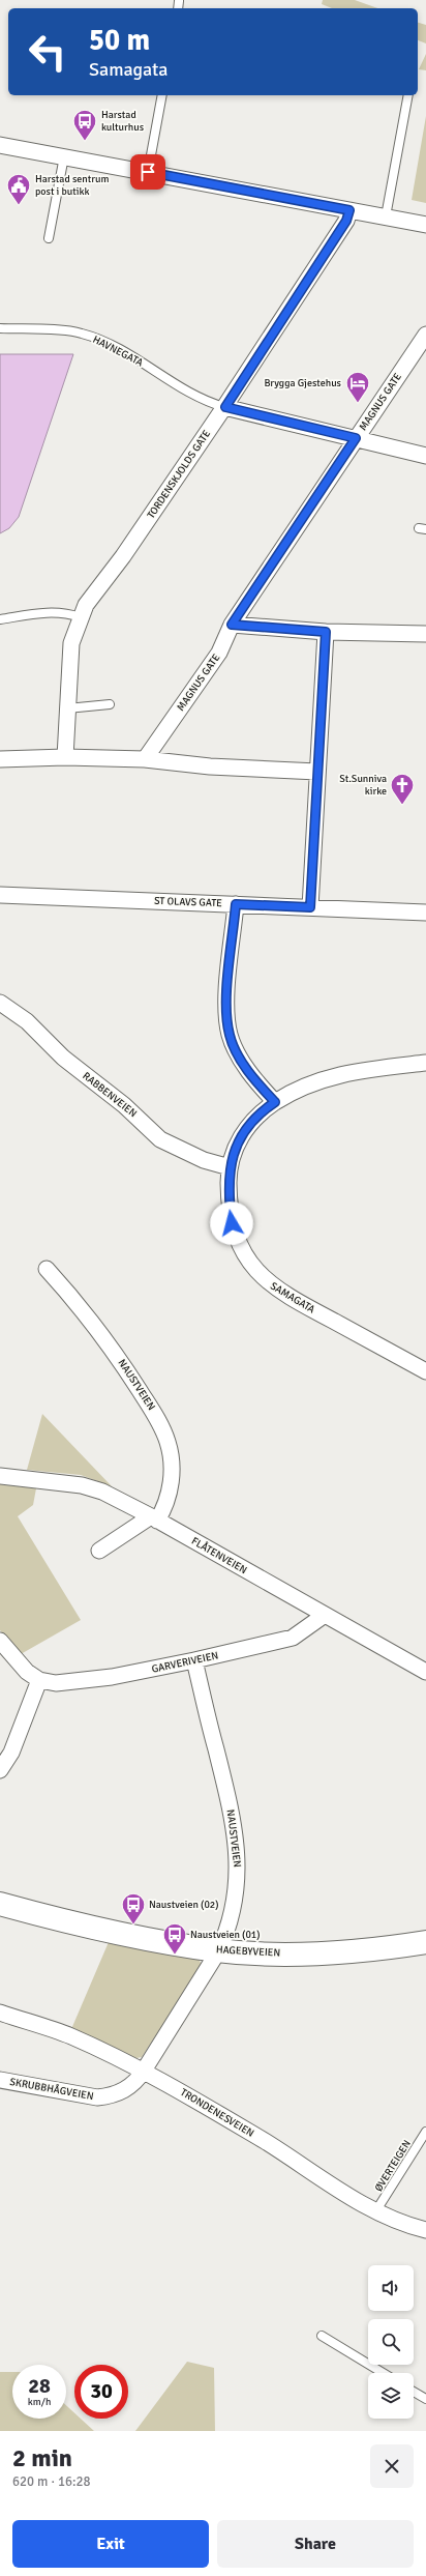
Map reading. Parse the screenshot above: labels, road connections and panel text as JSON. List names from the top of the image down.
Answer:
{
  "streets": {
    "main road": ["HAGEBYVEIEN"],
    "street": [
      "MAGNUS GATE",
      "TORDENSKJOLDS GATE",
      "ST OLAVS GATE",
      "RABBENVEIEN",
      "SAMAGATA",
      "NAUSTVEIEN",
      "FLÅTENVEIEN",
      "GARVERIVEIEN",
      "SKRUBBHÅGVEIEN",
      "TRONDENESVEIEN"
    ],
    "lane": ["HAVNEGATA", "ØVERTEIGEN"]
  },
  "crossings": [
    ["HAVNEGATA", "TORDENSKJOLDS GATE"],
    ["RABBENVEIEN", "SAMAGATA"],
    ["NAUSTVEIEN", "FLÅTENVEIEN"],
    ["NAUSTVEIEN", "GARVERIVEIEN"],
    ["NAUSTVEIEN", "HAGEBYVEIEN"],
    ["NAUSTVEIEN", "SKRUBBHÅGVEIEN"],
    ["NAUSTVEIEN", "TRONDENESVEIEN"],
    ["FLÅTENVEIEN", "GARVERIVEIEN"],
    ["SKRUBBHÅGVEIEN", "TRONDENESVEIEN"],
    ["TRONDENESVEIEN", "ØVERTEIGEN"]
  ],
  "places": {
    "bus stop": ["Harstad kulturhus", "Naustveien (02)", "Naustveien (01)"],
    "public building": ["Harstad sentrum post i butikk"],
    "hotel": ["Brygga Gjestehus"],
    "church": ["St.Sunniva kirke"]
  },
  "page": {
    "turn": ["50 m", "Samagata"],
    "speed": "28 km/h",
    "limit": "30",
    "heading": ["2 min", "620 m · 16:28"],
    "buttons": ["Exit", "Share"]
  }
}
